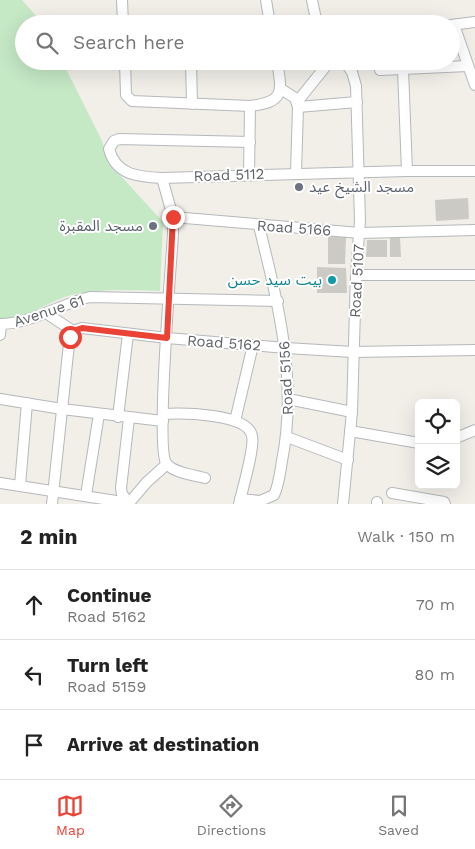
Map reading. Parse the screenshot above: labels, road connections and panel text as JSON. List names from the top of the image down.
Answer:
{
  "streets": {
    "street": [
      "Road 5112",
      "Road 5166",
      "Road 5107",
      "Avenue 61",
      "Road 5162",
      "Road 5156"
    ]
  },
  "crossings": [
    ["Road 5112", "Road 5107"],
    ["Road 5166", "Road 5107"],
    ["Road 5166", "Road 5156"],
    ["Road 5107", "Road 5162"],
    ["Avenue 61", "Road 5156"],
    ["Road 5162", "Road 5156"]
  ],
  "places": ["مسجد الشيخ عيد", "مسجد المقبرة", "بيت سيد حسن"],
  "page": {
    "search": "Search here",
    "heading": ["2 min", "Walk · 150 m"],
    "list": [
      ["Continue", "Road 5162", "70 m"],
      ["Turn left", "Road 5159", "80 m"],
      "Arrive at destination"
    ],
    "nav": ["Map", "Directions", "Saved"]
  }
}
